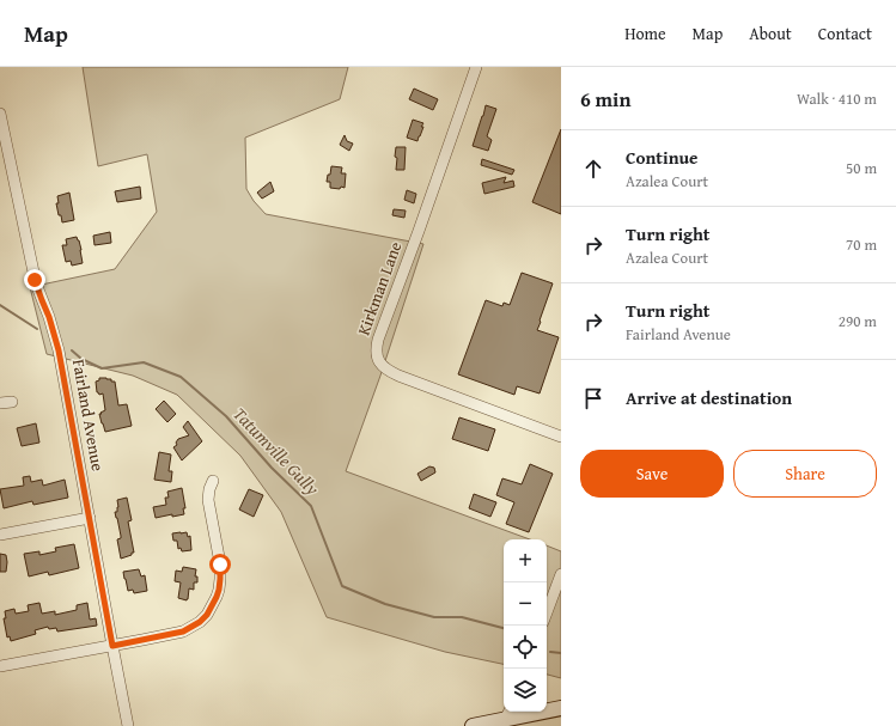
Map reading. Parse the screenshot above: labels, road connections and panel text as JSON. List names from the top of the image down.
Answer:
{
  "streets": {
    "street": ["Kirkman Lane", "Fairland Avenue"]
  },
  "water": ["Tatumville Gully"],
  "page": {
    "header": "Map",
    "nav": [
      "Home",
      "Map",
      "About",
      "Contact"
    ],
    "heading": ["6 min", "Walk · 410 m"],
    "list": [
      ["Continue", "Azalea Court", "50 m"],
      ["Turn right", "Azalea Court", "70 m"],
      ["Turn right", "Fairland Avenue", "290 m"],
      "Arrive at destination"
    ],
    "buttons": ["Save", "Share"],
    "map_buttons": ["+", "−"]
  }
}
